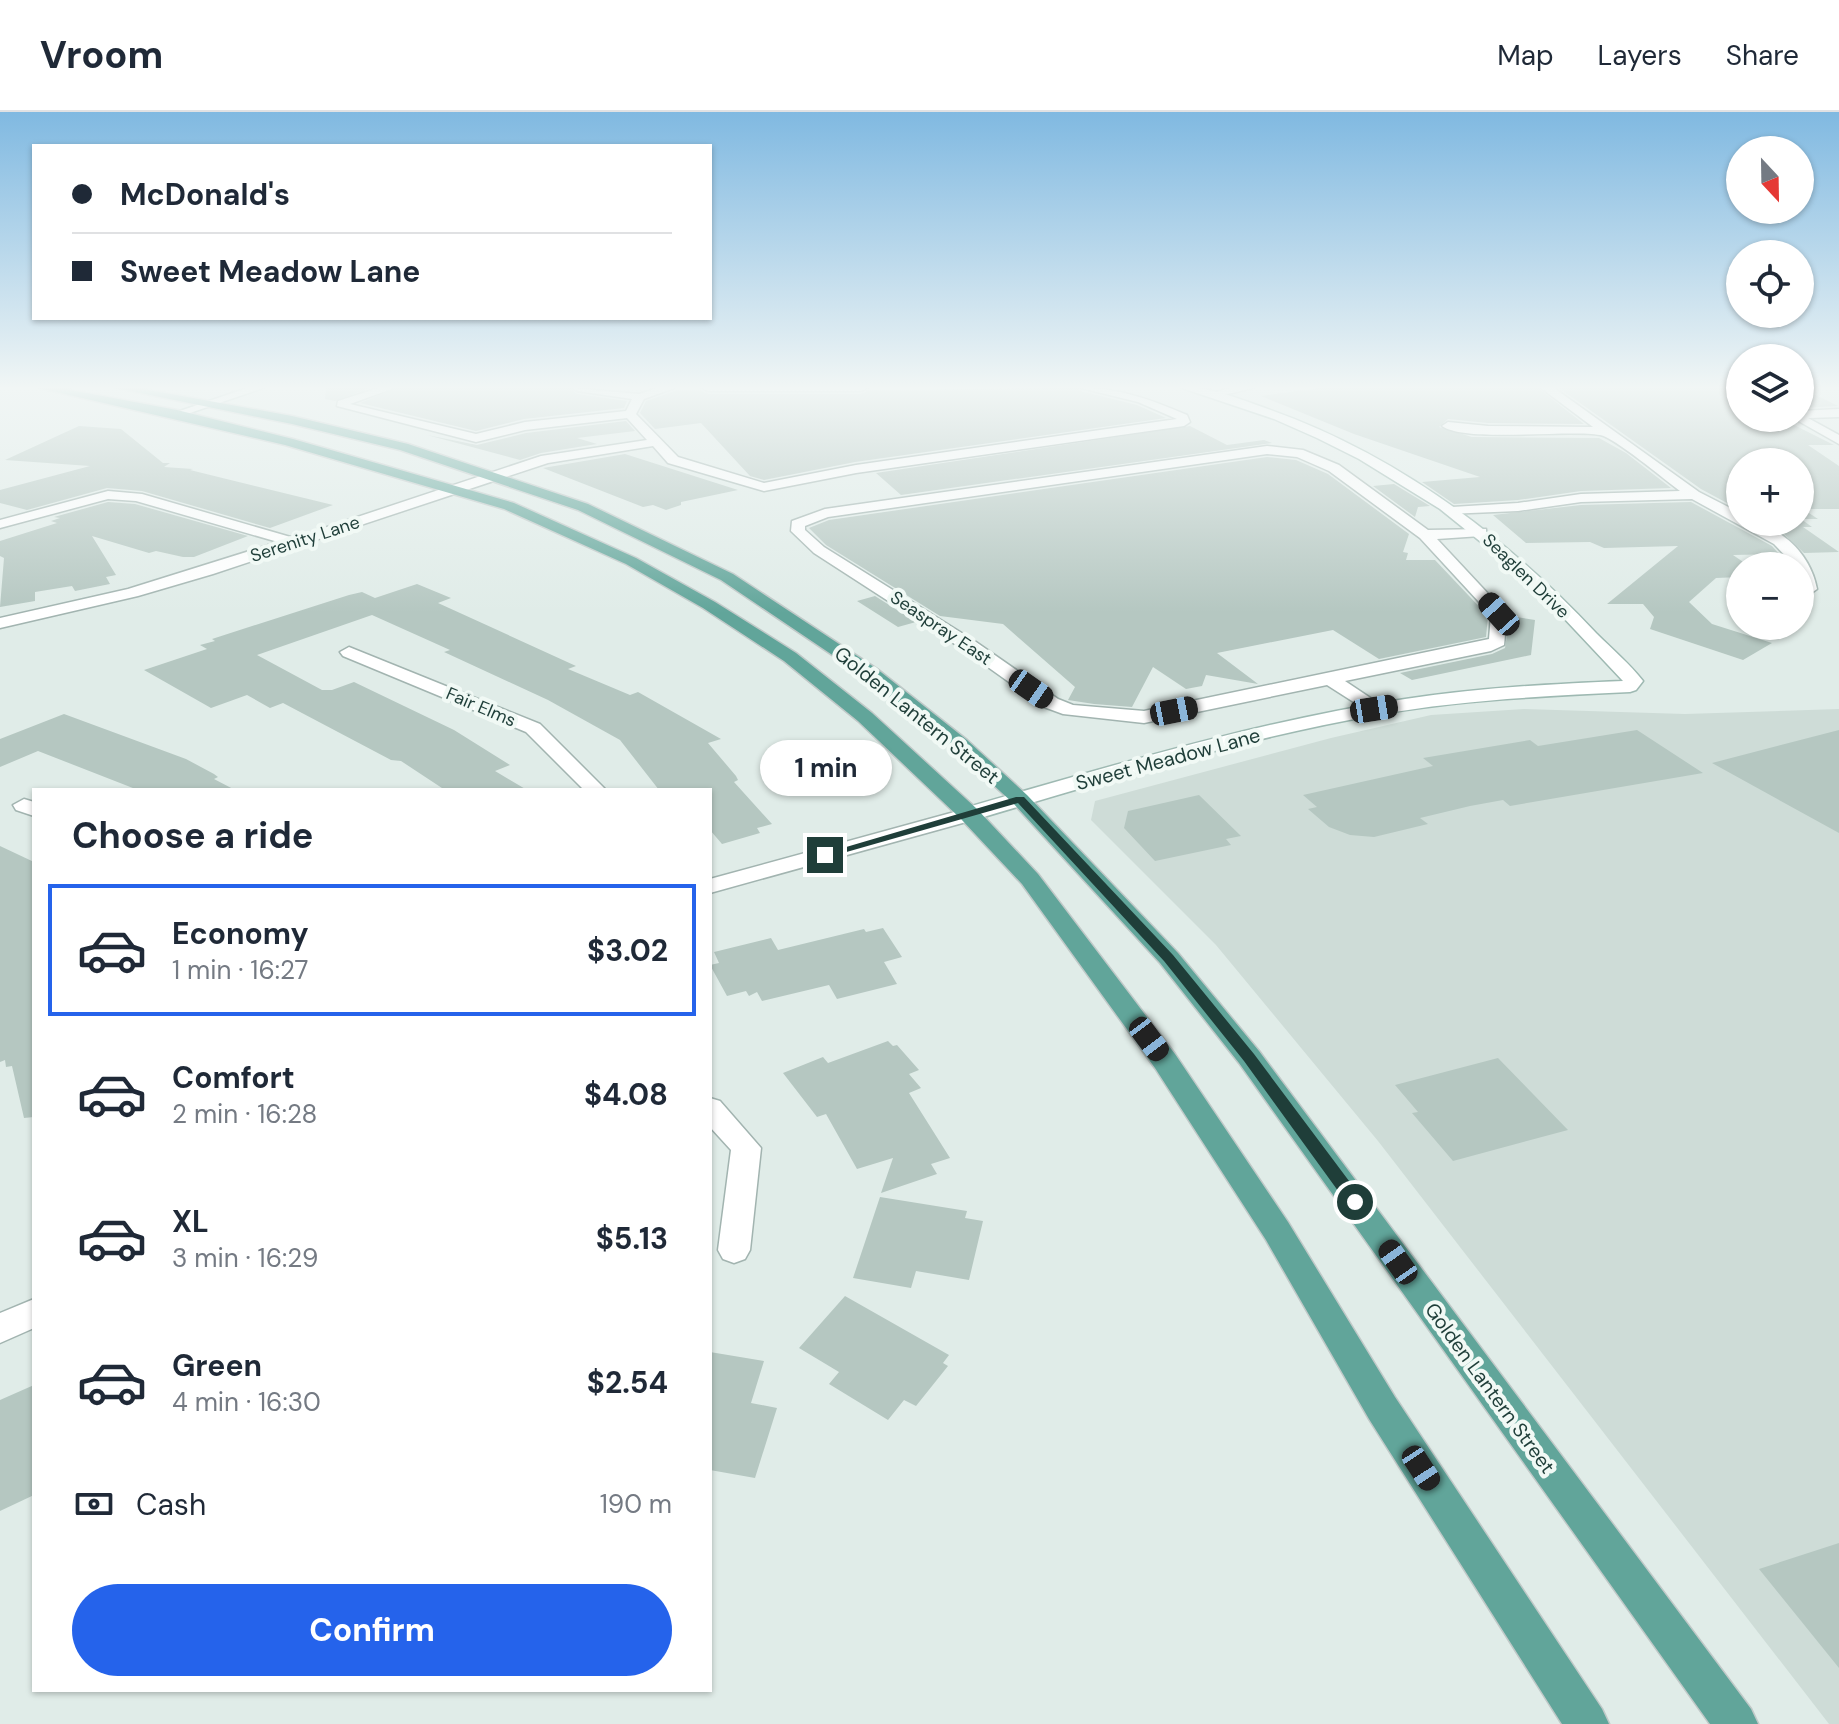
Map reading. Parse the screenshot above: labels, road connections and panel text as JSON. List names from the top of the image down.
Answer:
{
  "streets": {
    "main road": ["Golden Lantern Street"],
    "street": [
      "Serenity Lane",
      "Seaglen Drive",
      "Seaspray East",
      "Fair Elms",
      "Sweet Meadow Lane"
    ]
  },
  "crossings": [
    ["Serenity Lane", "Golden Lantern Street"],
    ["Seaglen Drive", "Sweet Meadow Lane"],
    ["Golden Lantern Street", "Sweet Meadow Lane"]
  ],
  "north": "bottom",
  "page": {
    "header": "Vroom",
    "nav": ["Map", "Layers", "Share"],
    "map_buttons": ["+", "−"],
    "banner": ["McDonald's", "Sweet Meadow Lane"],
    "bubble": "1 min",
    "heading": "Choose a ride",
    "list": [
      {
        "name": "Economy",
        "note": "1 min · 16:27",
        "value": "$3.02"
      },
      {
        "name": "Comfort",
        "note": "2 min · 16:28",
        "value": "$4.08"
      },
      {
        "name": "XL",
        "note": "3 min · 16:29",
        "value": "$5.13"
      },
      {
        "name": "Green",
        "note": "4 min · 16:30",
        "value": "$2.54"
      }
    ],
    "pay": ["Cash", "190 m"],
    "buttons": "Confirm"
  }
}
